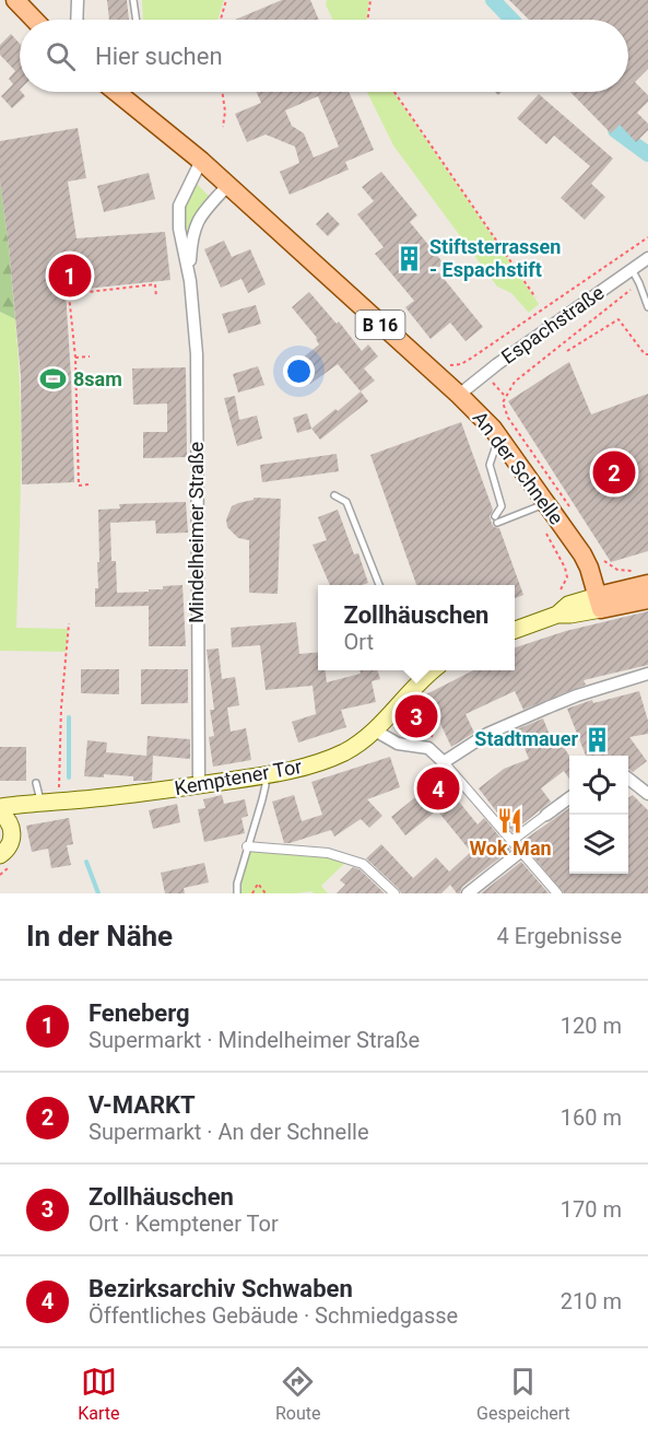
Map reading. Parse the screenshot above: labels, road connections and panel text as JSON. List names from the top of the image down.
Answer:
{
  "streets": {
    "main road": ["B 16", "An der Schnelle", "Kemptener Tor"],
    "street": ["Espachstraße", "Mindelheimer Straße"]
  },
  "crossings": [
    ["B 16", "An der Schnelle"],
    ["B 16", "Mindelheimer Straße"],
    ["Espachstraße", "An der Schnelle"],
    ["An der Schnelle", "Mindelheimer Straße"],
    ["Mindelheimer Straße", "Kemptener Tor"]
  ],
  "places": {
    "building": ["Stiftsterrassen - Espachstift", "Stadtmauer"],
    "sports": ["8sam"],
    "restaurant": ["Wok Man"]
  },
  "page": {
    "search": "Hier suchen",
    "pins": [
      "1",
      "2",
      "3",
      "4"
    ],
    "popup": ["Zollhäuschen", "Ort"],
    "heading": ["In der Nähe", "4 Ergebnisse"],
    "list": [
      {
        "mark": "1",
        "name": "Feneberg",
        "note": "Supermarkt · Mindelheimer Straße",
        "value": "120 m"
      },
      {
        "mark": "2",
        "name": "V-MARKT",
        "note": "Supermarkt · An der Schnelle",
        "value": "160 m"
      },
      {
        "mark": "3",
        "name": "Zollhäuschen",
        "note": "Ort · Kemptener Tor",
        "value": "170 m"
      },
      {
        "mark": "4",
        "name": "Bezirksarchiv Schwaben",
        "note": "Öffentliches Gebäude · Schmiedgasse",
        "value": "210 m"
      }
    ],
    "nav": ["Karte", "Route", "Gespeichert"]
  }
}
